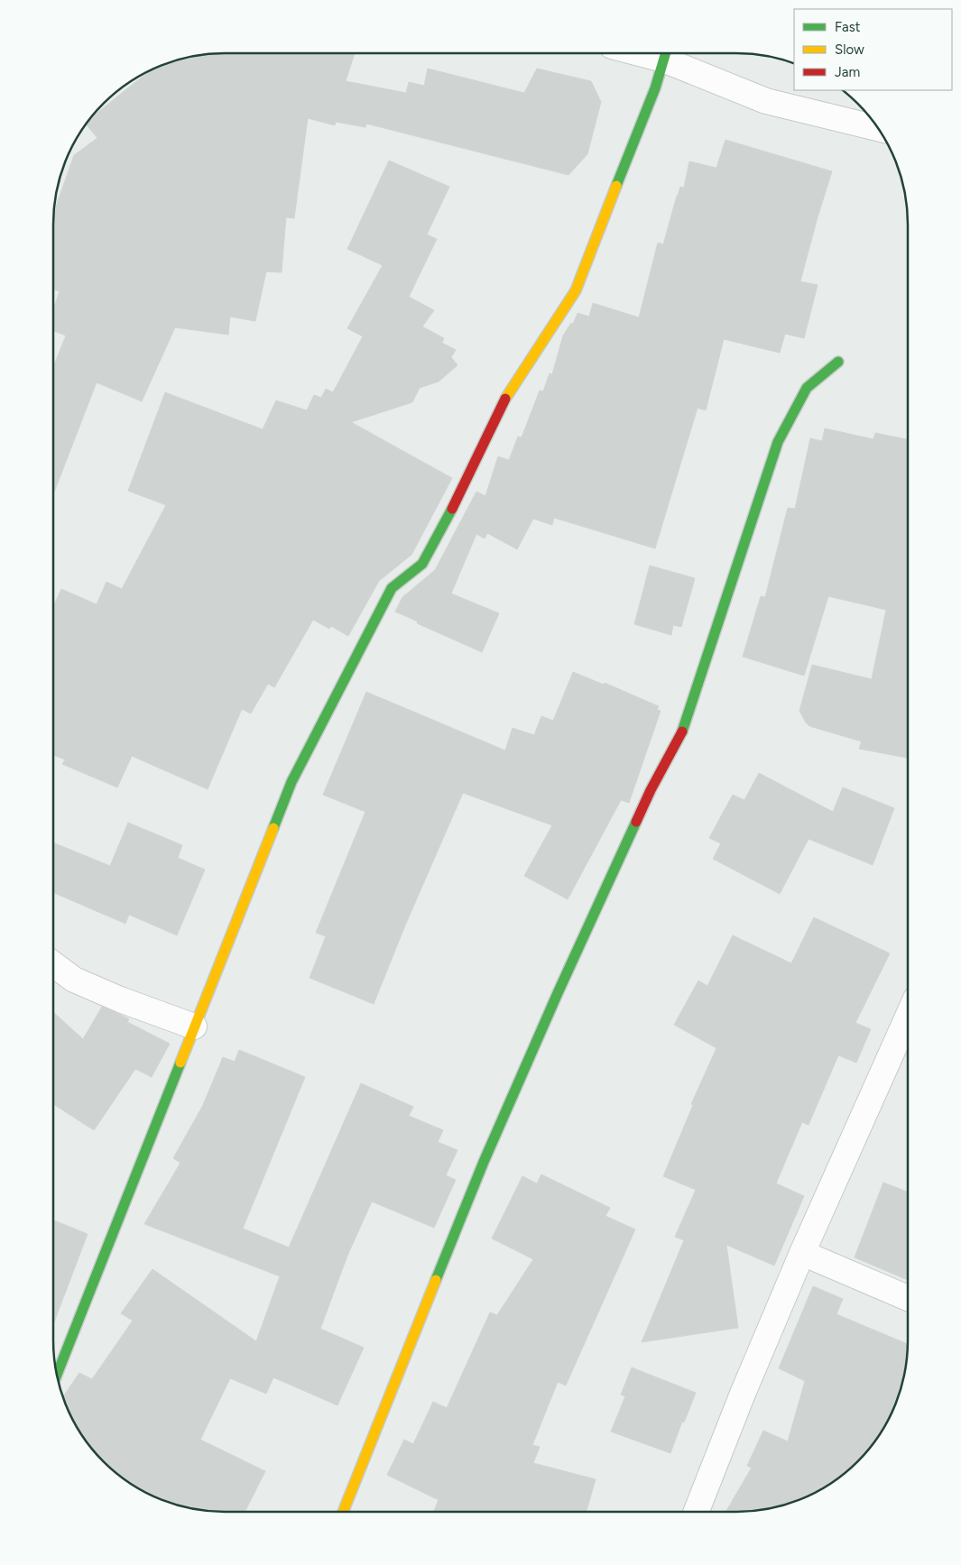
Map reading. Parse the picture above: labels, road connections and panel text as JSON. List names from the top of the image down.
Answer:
{
  "legend": ["Fast", "Slow", "Jam"]
}
